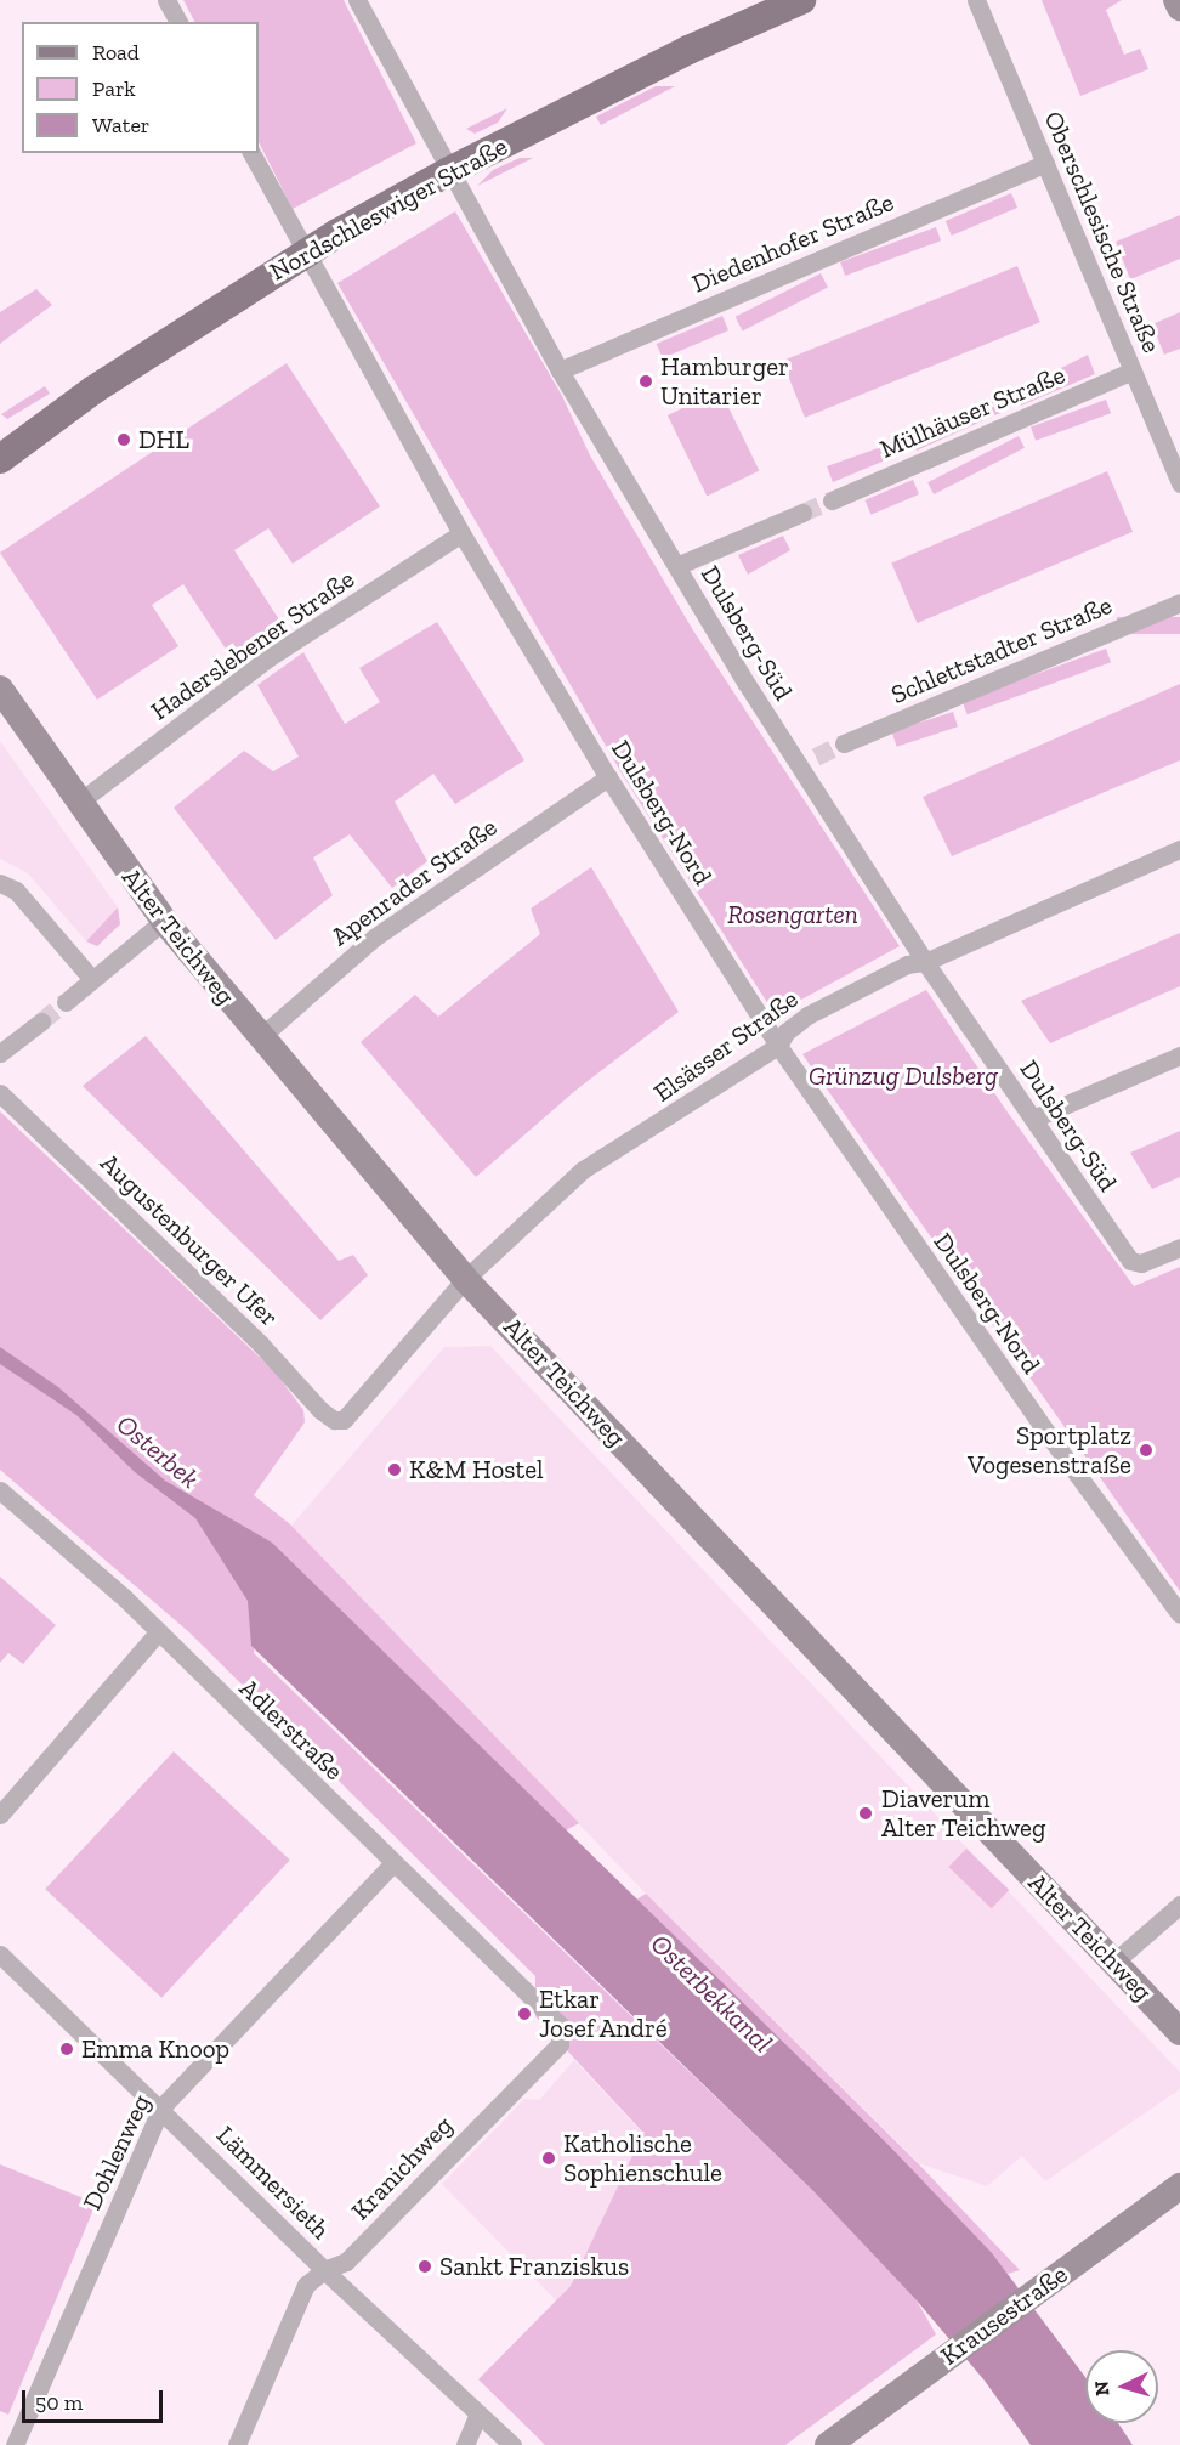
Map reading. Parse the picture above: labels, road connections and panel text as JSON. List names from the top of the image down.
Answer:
{
  "streets": {
    "main road": ["Nordschleswiger Straße"],
    "street": [
      "Oberschlesische Straße",
      "Diedenhofer Straße",
      "Mülhäuser Straße",
      "Dulsberg-Süd",
      "Haderslebener Straße",
      "Schlettstadter Straße",
      "Dulsberg-Nord",
      "Apenrader Straße",
      "Alter Teichweg",
      "Elsässer Straße",
      "Augustenburger Ufer",
      "Adlerstraße",
      "Dohlenweg",
      "Kranichweg",
      "Lämmersieth",
      "Krausestraße"
    ]
  },
  "crossings": [
    ["Nordschleswiger Straße", "Dulsberg-Süd"],
    ["Nordschleswiger Straße", "Dulsberg-Nord"],
    ["Oberschlesische Straße", "Diedenhofer Straße"],
    ["Oberschlesische Straße", "Mülhäuser Straße"],
    ["Diedenhofer Straße", "Dulsberg-Süd"],
    ["Dulsberg-Süd", "Elsässer Straße"],
    ["Haderslebener Straße", "Dulsberg-Nord"],
    ["Haderslebener Straße", "Alter Teichweg"],
    ["Dulsberg-Nord", "Apenrader Straße"],
    ["Dulsberg-Nord", "Elsässer Straße"],
    ["Apenrader Straße", "Alter Teichweg"],
    ["Alter Teichweg", "Elsässer Straße"],
    ["Elsässer Straße", "Augustenburger Ufer"],
    ["Adlerstraße", "Dohlenweg"],
    ["Adlerstraße", "Kranichweg"],
    ["Dohlenweg", "Lämmersieth"],
    ["Kranichweg", "Lämmersieth"]
  ],
  "water": ["Osterbek", "Osterbekkanal"],
  "parks": ["Rosengarten", "Grünzug Dulsberg"],
  "places": [
    "Hamburger Unitarier",
    "DHL",
    "Sportplatz Vogesenstraße",
    "K&M Hostel",
    "Diaverum Alter Teichweg",
    "Etkar Josef André",
    "Emma Knoop",
    "Katholische Sophienschule",
    "Sankt Franziskus"
  ],
  "legend": ["Road", "Park", "Water"],
  "scale_bar": "50 m",
  "north": "left"
}
